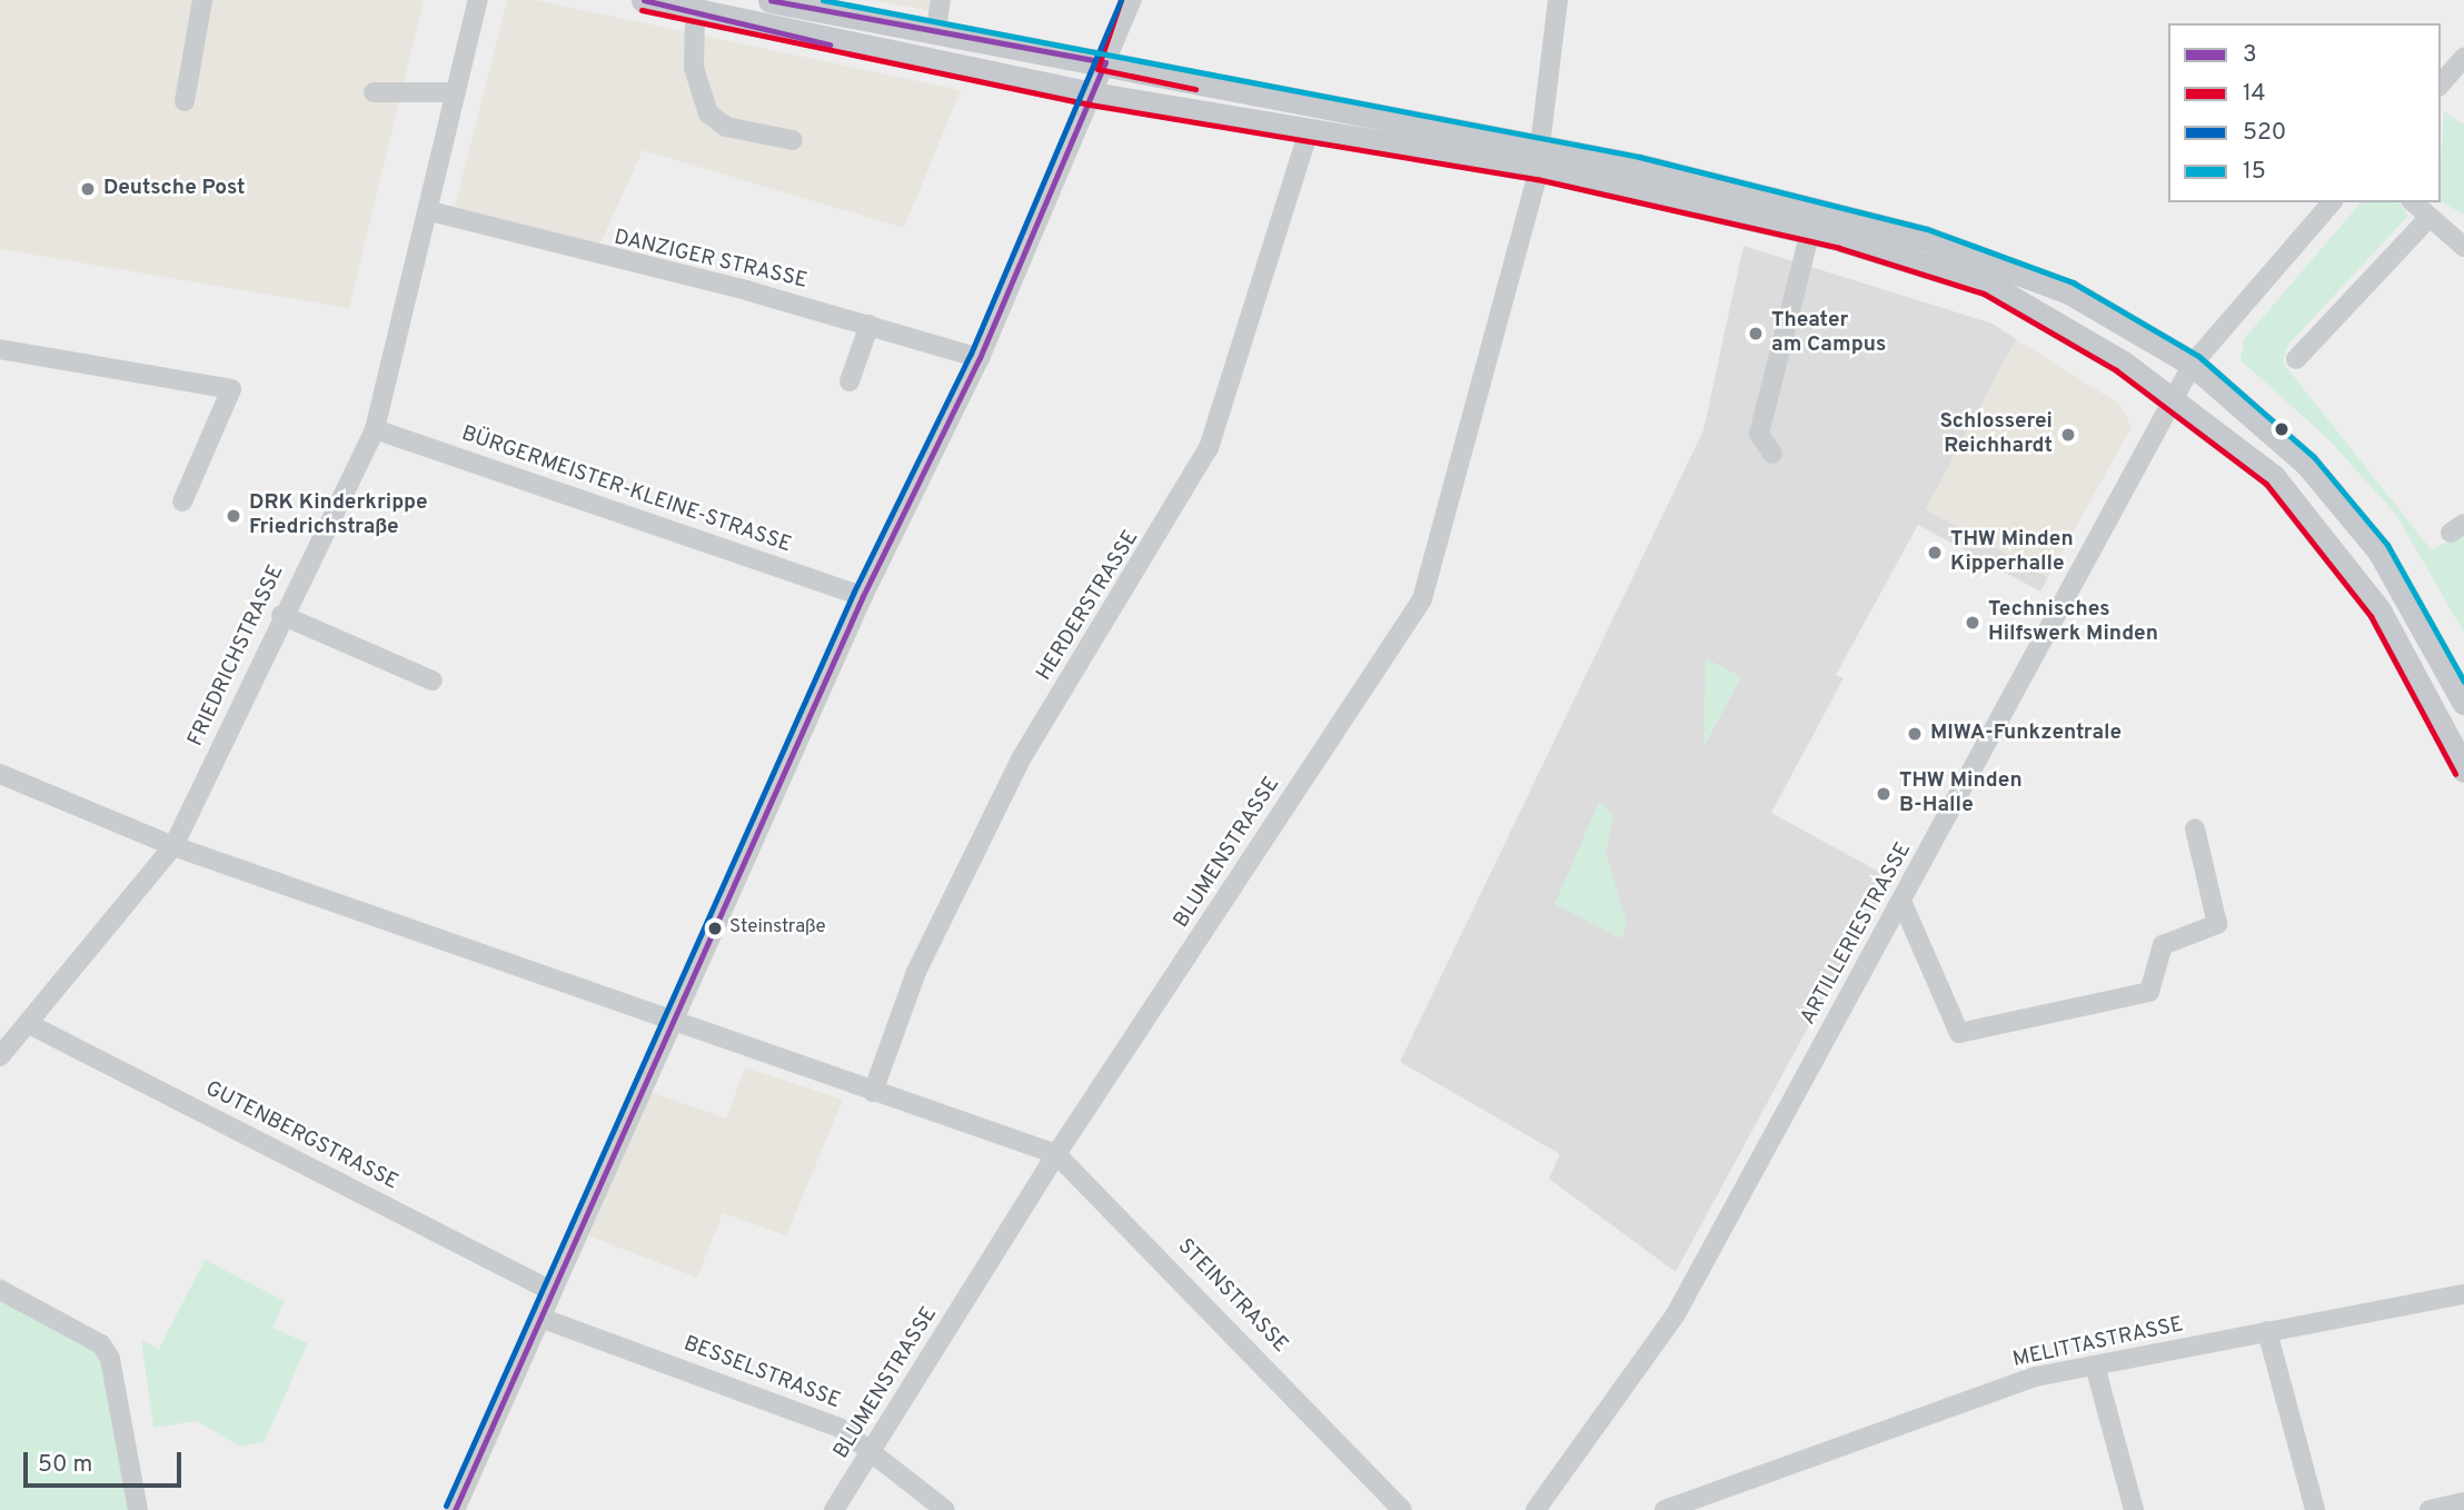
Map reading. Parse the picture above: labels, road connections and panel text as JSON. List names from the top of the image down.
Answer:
{
  "streets": {
    "street": [
      "DANZIGER STRASSE",
      "BÜRGERMEISTER-KLEINE-STRASSE",
      "HERDERSTRASSE",
      "FRIEDRICHSTRASSE",
      "BLUMENSTRASSE",
      "ARTILLERIESTRASSE",
      "GUTENBERGSTRASSE",
      "STEINSTRASSE",
      "MELITTASTRASSE",
      "BESSELSTRASSE"
    ]
  },
  "crossings": [
    ["DANZIGER STRASSE", "FRIEDRICHSTRASSE"],
    ["BÜRGERMEISTER-KLEINE-STRASSE", "FRIEDRICHSTRASSE"],
    ["HERDERSTRASSE", "STEINSTRASSE"],
    ["FRIEDRICHSTRASSE", "GUTENBERGSTRASSE"],
    ["FRIEDRICHSTRASSE", "STEINSTRASSE"],
    ["BLUMENSTRASSE", "STEINSTRASSE"],
    ["BLUMENSTRASSE", "BESSELSTRASSE"]
  ],
  "places": [
    "Deutsche Post",
    "Theater am Campus",
    "Schlosserei Reichhardt",
    "DRK Kinderkrippe Friedrichstraße",
    "THW Minden Kipperhalle",
    "Technisches Hilfswerk Minden",
    "MIWA-Funkzentrale",
    "THW Minden B-Halle",
    "Steinstraße"
  ],
  "lines": [
    "transit line 3",
    "transit line 14",
    "transit line 520",
    "transit line 15"
  ],
  "legend": [
    "3",
    "14",
    "520",
    "15"
  ],
  "scale_bar": "50 m"
}
